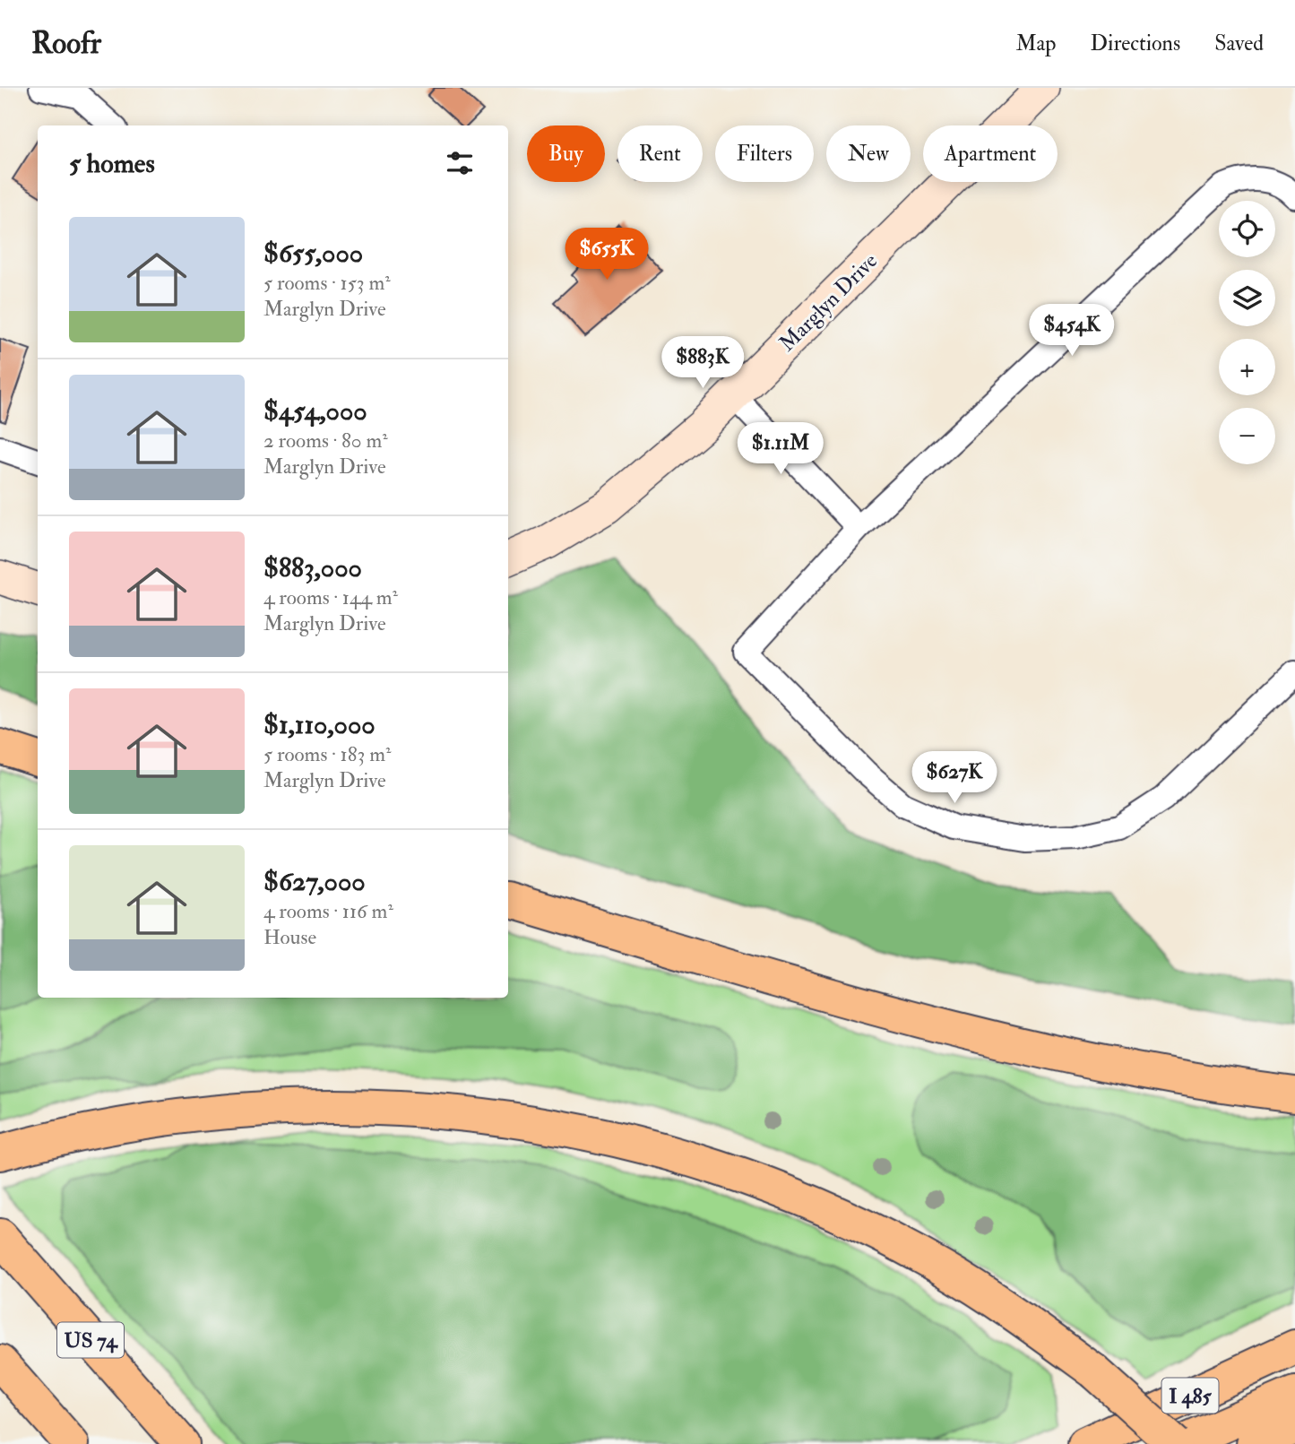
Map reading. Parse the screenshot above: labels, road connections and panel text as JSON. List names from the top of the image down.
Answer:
{
  "streets": {
    "highway": ["US 74", "I 485"],
    "street": ["Marglyn Drive"]
  },
  "page": {
    "header": "Roofr",
    "nav": ["Map", "Directions", "Saved"],
    "chip": [
      "Buy",
      "Rent",
      "Filters",
      "New",
      "Apartment"
    ],
    "heading": "5 homes",
    "map_buttons": ["+", "−"],
    "list": [
      {
        "name": "$655,000",
        "note": "5 rooms · 153 m² · Marglyn Drive"
      },
      {
        "name": "$454,000",
        "note": "2 rooms · 80 m² · Marglyn Drive"
      },
      {
        "name": "$883,000",
        "note": "4 rooms · 144 m² · Marglyn Drive"
      },
      {
        "name": "$1,110,000",
        "note": "5 rooms · 183 m² · Marglyn Drive"
      },
      {
        "name": "$627,000",
        "note": "4 rooms · 116 m² · House"
      }
    ],
    "price": [
      "$655K",
      "$454K",
      "$883K",
      "$1.11M",
      "$627K"
    ]
  }
}
